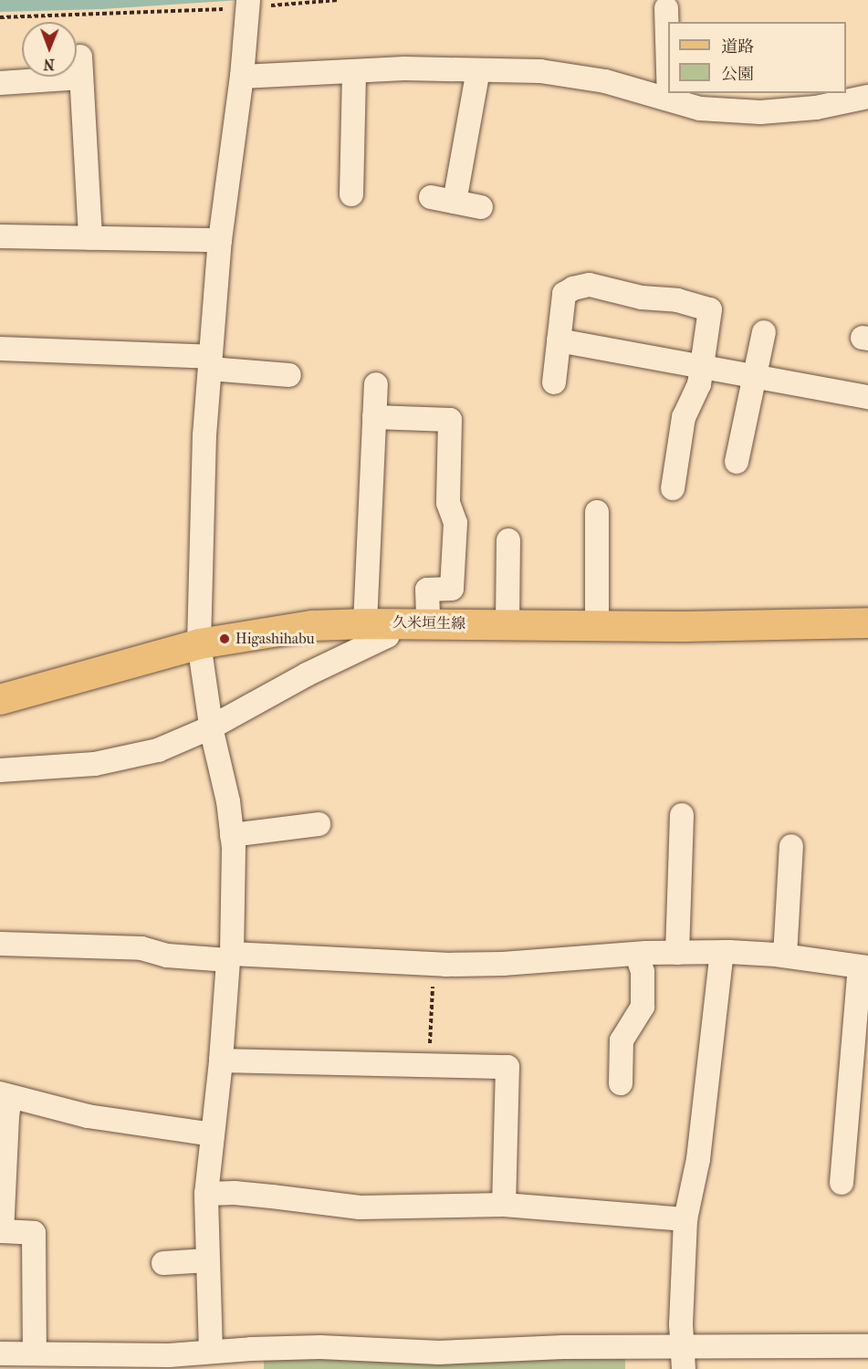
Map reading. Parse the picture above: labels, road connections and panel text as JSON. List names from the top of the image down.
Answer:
{
  "streets": {
    "main road": ["久米垣生線"]
  },
  "places": ["Higashihabu"],
  "legend": ["道路", "公園"],
  "north": "bottom"
}
